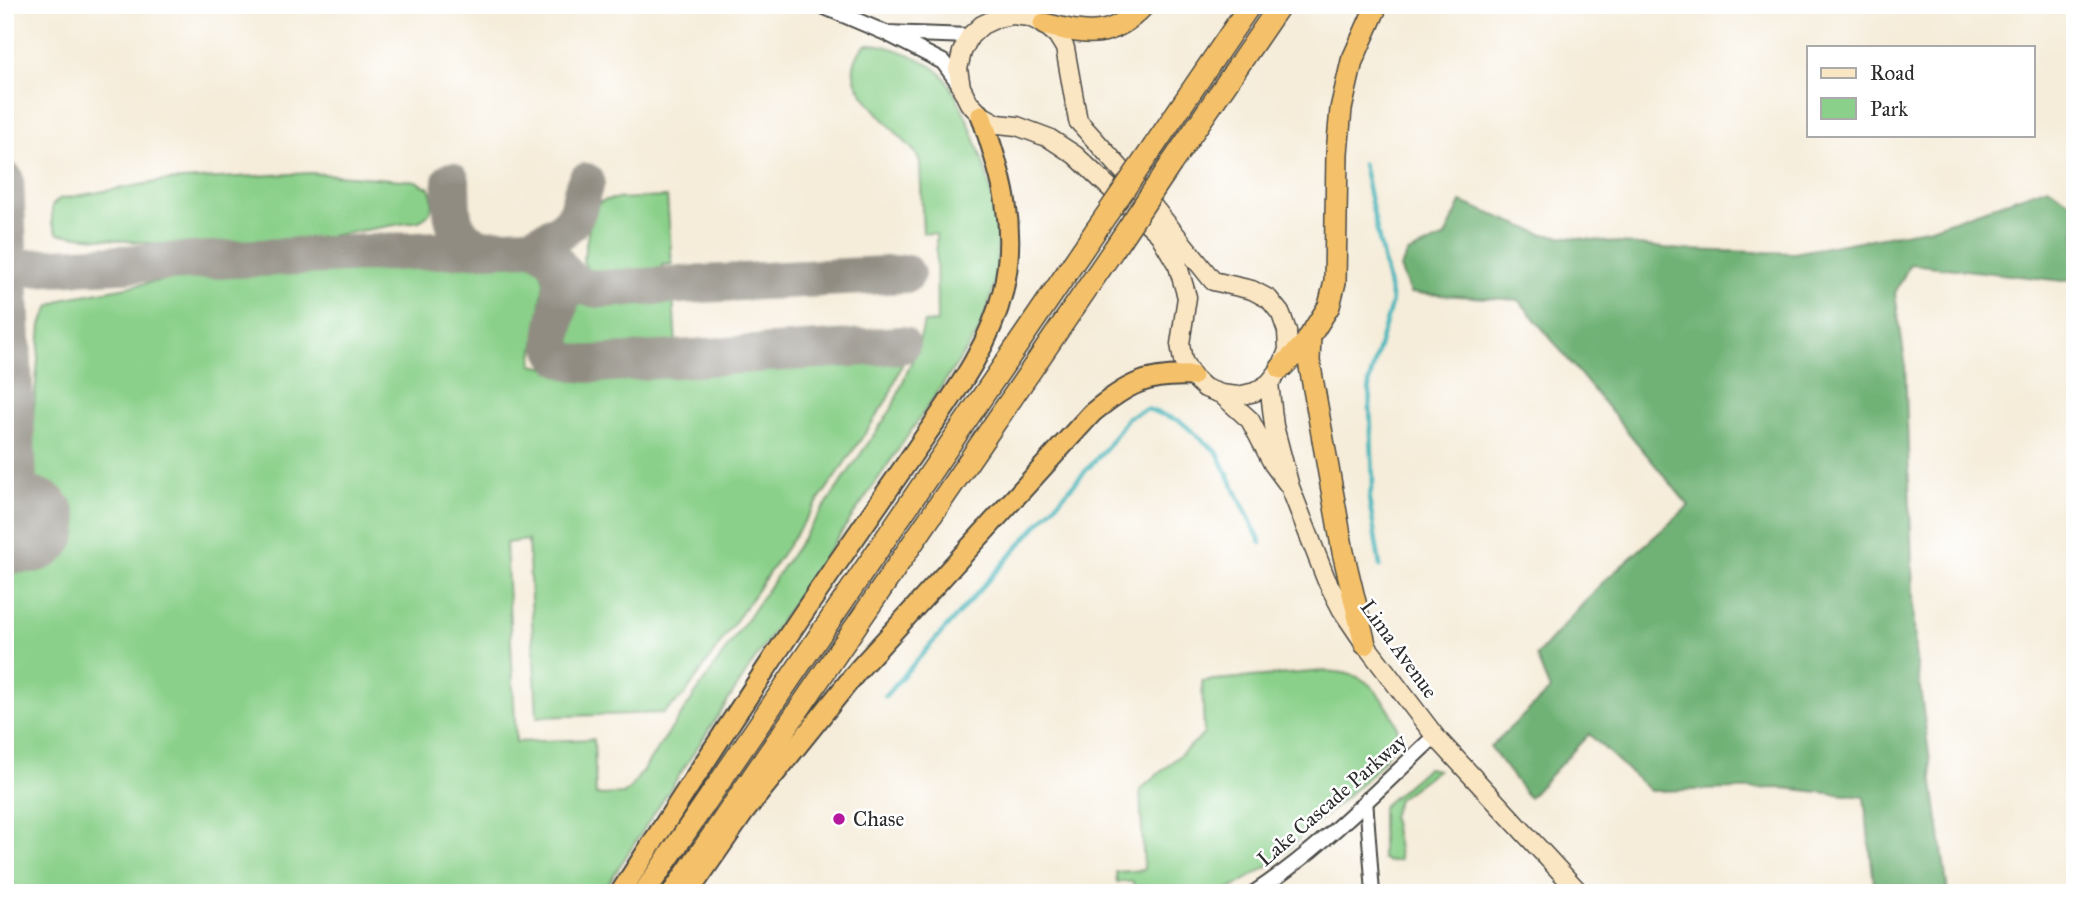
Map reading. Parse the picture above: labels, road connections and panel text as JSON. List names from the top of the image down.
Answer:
{
  "streets": {
    "main road": ["Lima Avenue"],
    "street": ["Lake Cascade Parkway"]
  },
  "crossings": [
    ["Lima Avenue", "Lake Cascade Parkway"]
  ],
  "places": ["Chase"],
  "legend": ["Road", "Park"]
}
